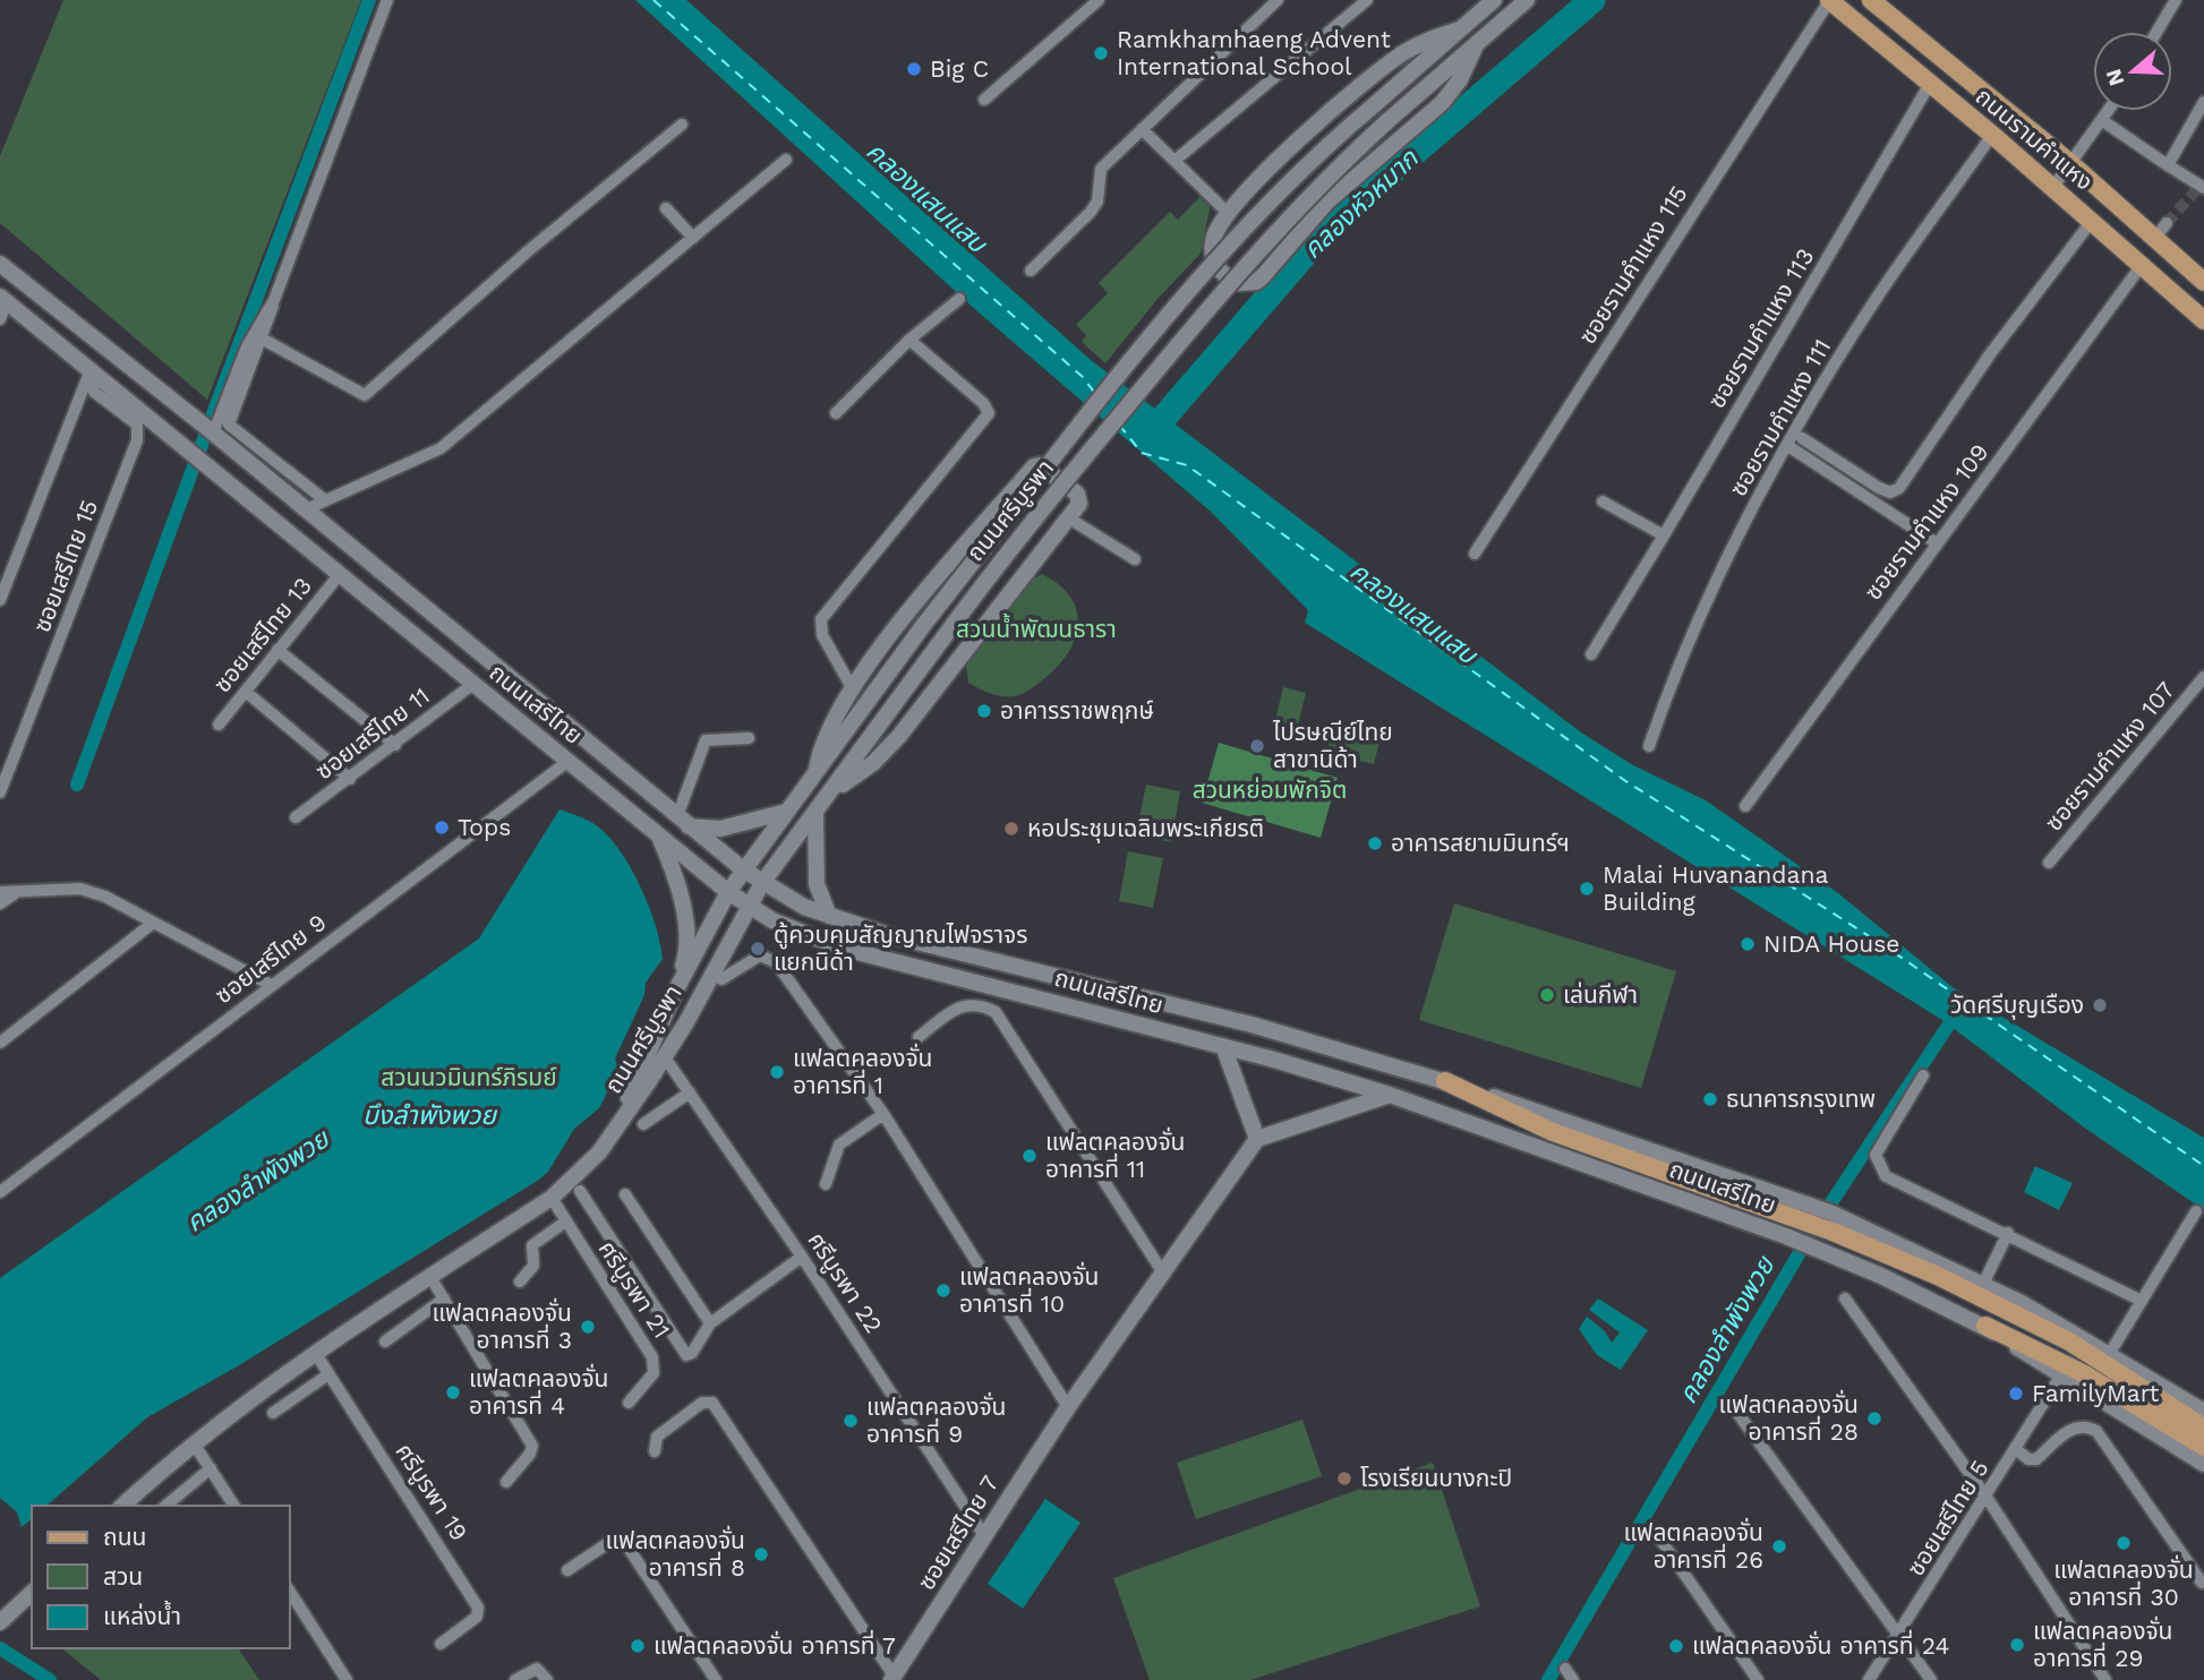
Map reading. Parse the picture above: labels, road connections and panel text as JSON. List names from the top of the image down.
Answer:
{
  "streets": {
    "main road": ["ถนนรามคำแหง"],
    "street": [
      "ซอยรามคำแหง 115",
      "ซอยรามคำแหง 113",
      "ซอยรามคำแหง 111",
      "ถนนศรีบูรพา",
      "ซอยรามคำแหง 109",
      "ซอยเสรีไทย 15",
      "ซอยเสรีไทย 13",
      "ถนนเสรีไทย",
      "ซอยเสรีไทย 11",
      "ซอยรามคำแหง 107",
      "ซอยเสรีไทย 9",
      "ศรีบูรพา 22",
      "ศรีบูรพา 21",
      "ศรีบูรพา 19",
      "ซอยเสรีไทย 5",
      "ซอยเสรีไทย 7"
    ]
  },
  "crossings": [
    ["ถนนรามคำแหง", "ซอยรามคำแหง 115"],
    ["ถนนรามคำแหง", "ซอยรามคำแหง 113"],
    ["ถนนรามคำแหง", "ซอยรามคำแหง 111"],
    ["ถนนรามคำแหง", "ซอยรามคำแหง 109"],
    ["ถนนศรีบูรพา", "ถนนเสรีไทย"],
    ["ถนนศรีบูรพา", "ศรีบูรพา 22"],
    ["ถนนศรีบูรพา", "ศรีบูรพา 21"],
    ["ถนนศรีบูรพา", "ศรีบูรพา 19"],
    ["ซอยเสรีไทย 15", "ถนนเสรีไทย"],
    ["ซอยเสรีไทย 13", "ถนนเสรีไทย"],
    ["ถนนเสรีไทย", "ซอยเสรีไทย 11"],
    ["ถนนเสรีไทย", "ซอยเสรีไทย 9"],
    ["ถนนเสรีไทย", "ซอยเสรีไทย 5"],
    ["ศรีบูรพา 22", "ซอยเสรีไทย 7"]
  ],
  "water": [
    "คลองแสนแสบ",
    "คลองหัวหมาก",
    "บึงลำพังพวย",
    "คลองลำพังพวย"
  ],
  "parks": ["สวนน้ำพัฒนธารา", "สวนหย่อมพักจิต", "สวนนวมินทร์ภิรมย์"],
  "places": [
    "Ramkhamhaeng Advent International School",
    "Big C",
    "อาคารราชพฤกษ์",
    "ไปรษณีย์ไทย สาขานิด้า",
    "Tops",
    "หอประชุมเฉลิมพระเกียรติ",
    "อาคารสยามมินทร์ฯ",
    "Malai Huvanandana Building",
    "NIDA House",
    "ตู้ควบคุมสัญญาณไฟจราจร แยกนิด้า",
    "เล่นกีฬา",
    "วัดศรีบุญเรือง",
    "แฟลตคลองจั่น อาคารที่ 1",
    "ธนาคารกรุงเทพ",
    "แฟลตคลองจั่น อาคารที่ 11",
    "แฟลตคลองจั่น อาคารที่ 10",
    "แฟลตคลองจั่น อาคารที่ 3",
    "แฟลตคลองจั่น อาคารที่ 4",
    "FamilyMart",
    "แฟลตคลองจั่น อาคารที่ 28",
    "แฟลตคลองจั่น อาคารที่ 9",
    "โรงเรียนบางกะปิ",
    "แฟลตคลองจั่น อาคารที่ 30",
    "แฟลตคลองจั่น อาคารที่ 26",
    "แฟลตคลองจั่น อาคารที่ 8",
    "แฟลตคลองจั่น อาคารที่ 29",
    "แฟลตคลองจั่น อาคารที่ 7",
    "แฟลตคลองจั่น อาคารที่ 24"
  ],
  "legend": ["ถนน", "สวน", "แหล่งน้ำ"],
  "north": "left"
}
